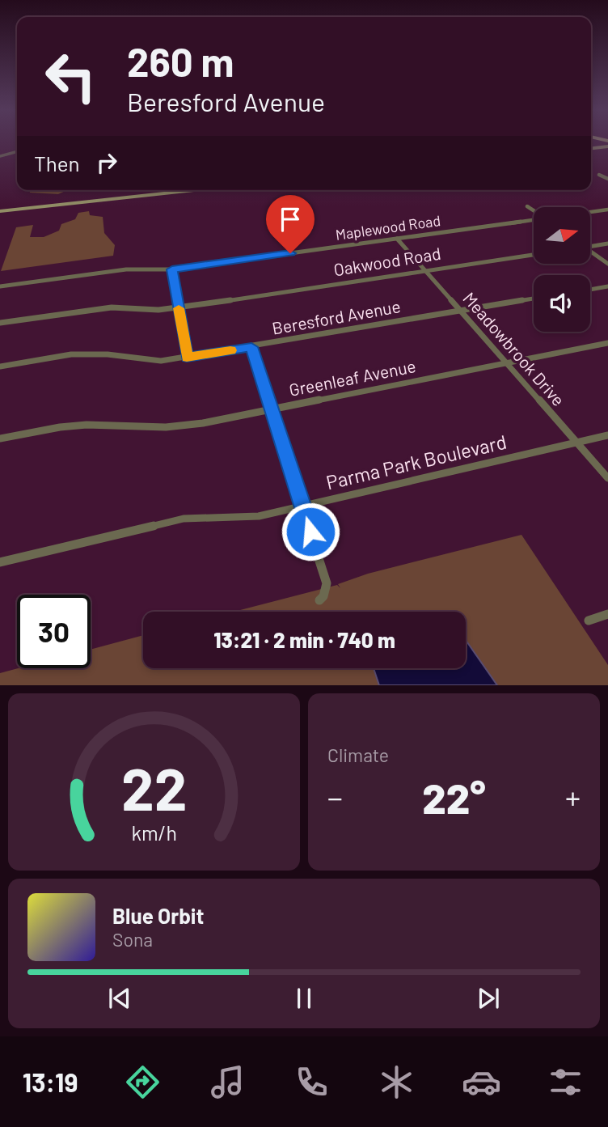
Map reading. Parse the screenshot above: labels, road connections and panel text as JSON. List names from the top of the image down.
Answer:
{
  "streets": {
    "street": [
      "Maplewood Road",
      "Oakwood Road",
      "Beresford Avenue",
      "Meadowbrook Drive",
      "Greenleaf Avenue",
      "Parma Park Boulevard"
    ]
  },
  "crossings": [
    ["Maplewood Road", "Meadowbrook Drive"],
    ["Oakwood Road", "Meadowbrook Drive"],
    ["Beresford Avenue", "Meadowbrook Drive"],
    ["Meadowbrook Drive", "Greenleaf Avenue"],
    ["Meadowbrook Drive", "Parma Park Boulevard"]
  ],
  "north": "right",
  "page": {
    "turn": ["260 m", "Beresford Avenue"],
    "then": "Then",
    "limit": "30",
    "trip": "13:21 · 2 min · 740 m",
    "tile": "Climate",
    "heat": ["−", "22°", "+"],
    "song": ["Blue Orbit", "Sona"],
    "tabs": "13:19",
    "gauge": ["22", "km/h"]
  }
}
